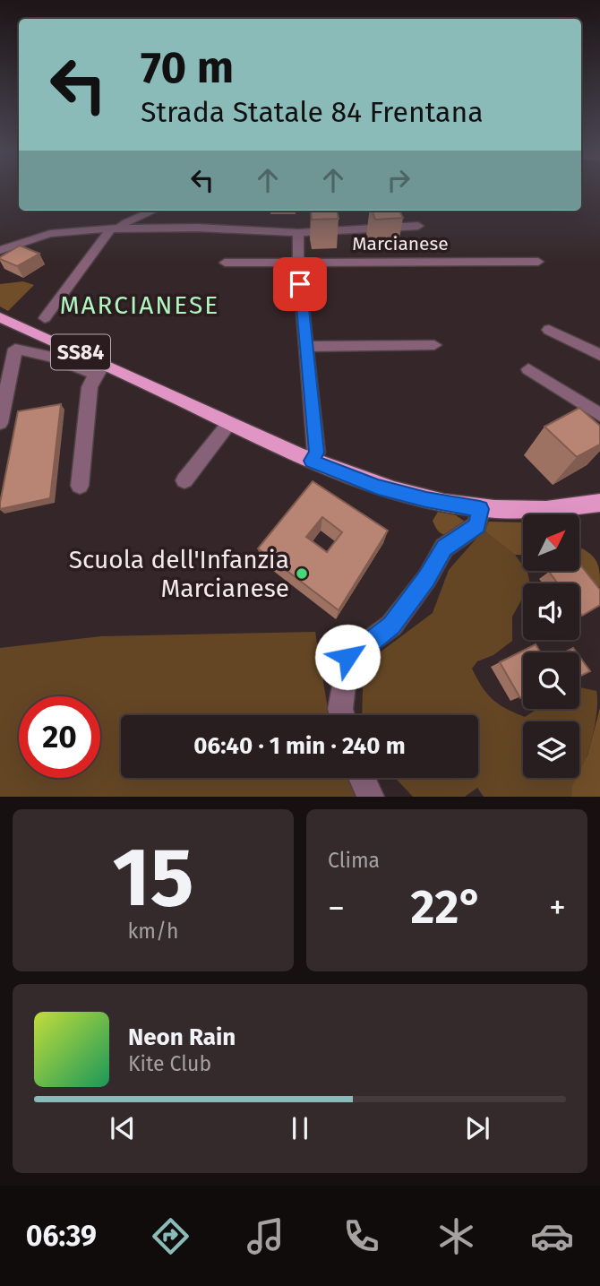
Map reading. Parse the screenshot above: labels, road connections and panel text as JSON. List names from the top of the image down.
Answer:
{
  "streets": {
    "main road": ["SS84"],
    "street": ["Marcianese"]
  },
  "districts": ["MARCIANESE"],
  "places": ["Scuola dell'Infanzia Marcianese"],
  "north": "top right",
  "page": {
    "turn": ["70 m", "Strada Statale 84 Frentana"],
    "limit": "20",
    "trip": "06:40 · 1 min · 240 m",
    "tile": [
      ["15", "km/h"],
      "Clima"
    ],
    "heat": ["−", "22°", "+"],
    "song": ["Neon Rain", "Kite Club"],
    "tabs": "06:39"
  }
}
